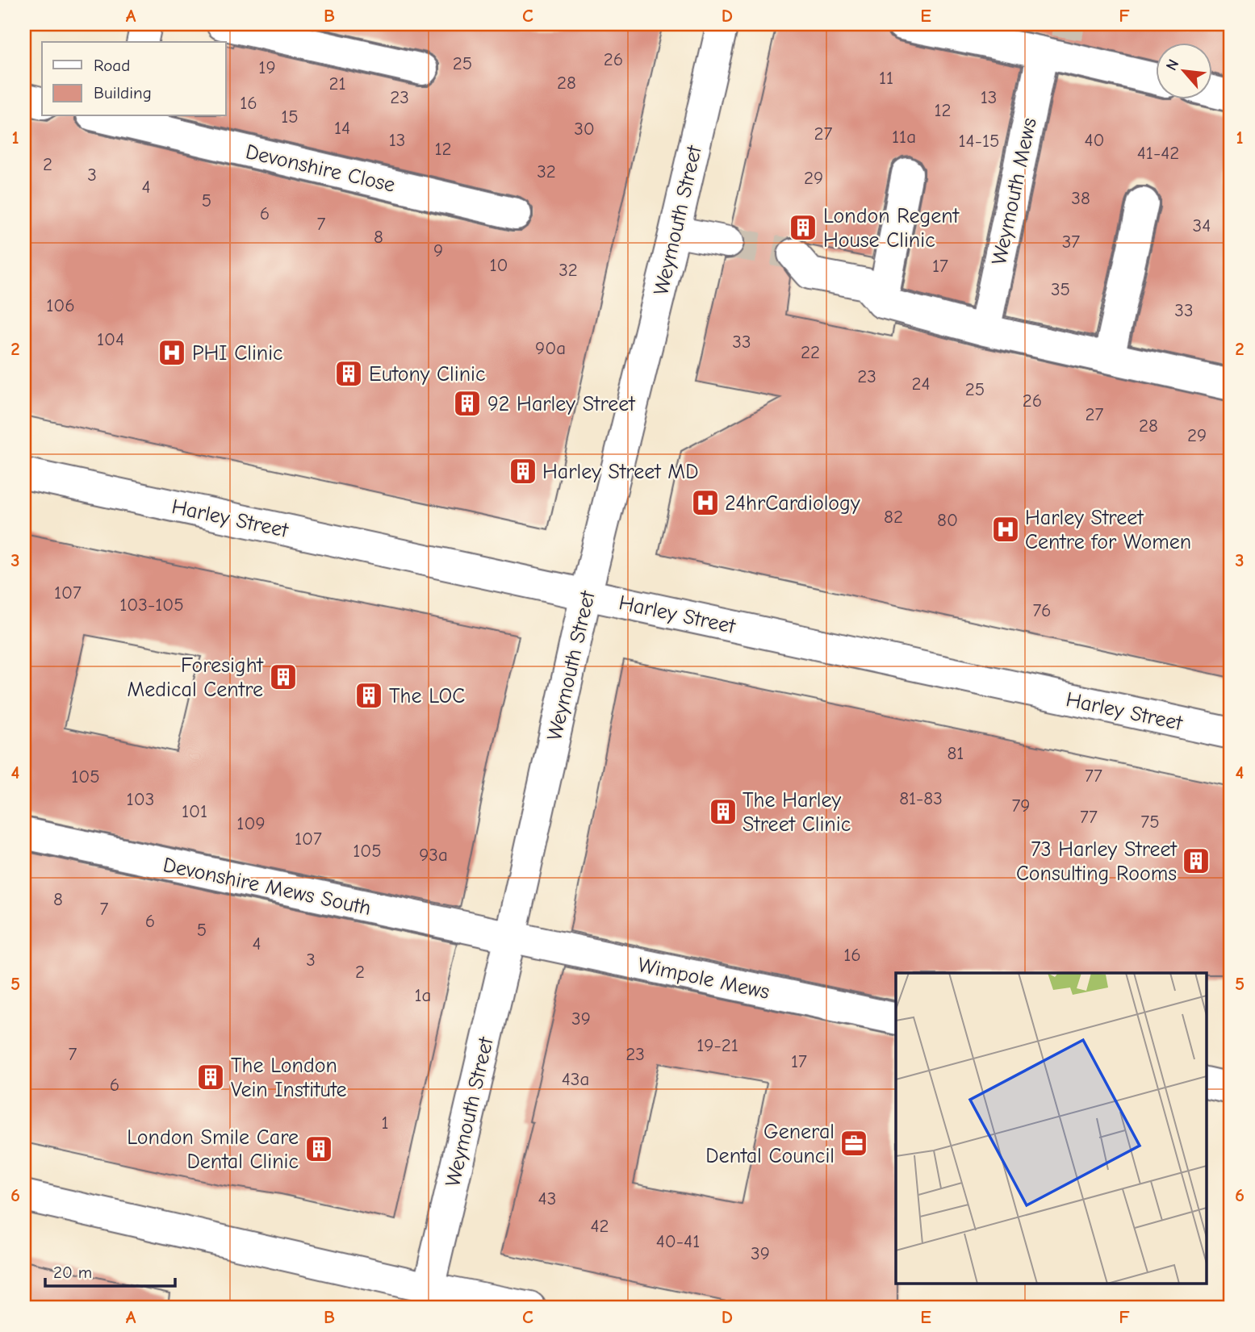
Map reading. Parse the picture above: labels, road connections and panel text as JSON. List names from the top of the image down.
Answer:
{
  "streets": {
    "street": [
      "Devonshire Close",
      "Weymouth Mews",
      "Weymouth Street",
      "Harley Street",
      "Devonshire Mews South",
      "Wimpole Mews"
    ]
  },
  "crossings": [
    ["Weymouth Street", "Harley Street"],
    ["Weymouth Street", "Devonshire Mews South"],
    ["Weymouth Street", "Wimpole Mews"],
    ["Devonshire Mews South", "Wimpole Mews"]
  ],
  "places": {
    "building": [
      "London Regent House Clinic",
      "Eutony Clinic",
      "92 Harley Street",
      "Harley Street MD",
      "Foresight Medical Centre",
      "The LOC",
      "The Harley Street Clinic",
      "73 Harley Street Consulting Rooms",
      "The London Vein Institute",
      "London Smile Care Dental Clinic"
    ],
    "hospital": ["PHI Clinic", "24hrCardiology", "Harley Street Centre for Women"],
    "office": ["General Dental Council"]
  },
  "house_numbers": [
    "26",
    "25",
    "19",
    "11",
    "28",
    "21",
    "23",
    "13",
    "16",
    "12",
    "15",
    "14",
    "30",
    "27",
    "11a",
    "13",
    "40",
    "14-15",
    "12",
    "41-42",
    "2",
    "32",
    "3",
    "29",
    "4",
    "38",
    "5",
    "6",
    "7",
    "34",
    "8",
    "37",
    "9",
    "10",
    "17",
    "32",
    "35",
    "106",
    "33",
    "104",
    "33",
    "90a",
    "22",
    "23",
    "24",
    "25",
    "26",
    "27",
    "28",
    "29",
    "82",
    "80",
    "107",
    "103-105",
    "76",
    "81",
    "77",
    "105",
    "81-83",
    "103",
    "79",
    "101",
    "77",
    "75",
    "109",
    "107",
    "105",
    "93a",
    "8",
    "7",
    "6",
    "5",
    "4",
    "16",
    "3",
    "2",
    "1a",
    "39",
    "19-21",
    "7",
    "23",
    "17",
    "43a",
    "6",
    "1",
    "43",
    "42",
    "40-41",
    "39"
  ],
  "legend": ["Road", "Building"],
  "scale_bar": "20 m",
  "north": "top left",
  "grid": {
    "columns": [
      "A",
      "B",
      "C",
      "D",
      "E",
      "F"
    ],
    "rows": [
      "1",
      "2",
      "3",
      "4",
      "5",
      "6"
    ]
  }
}
